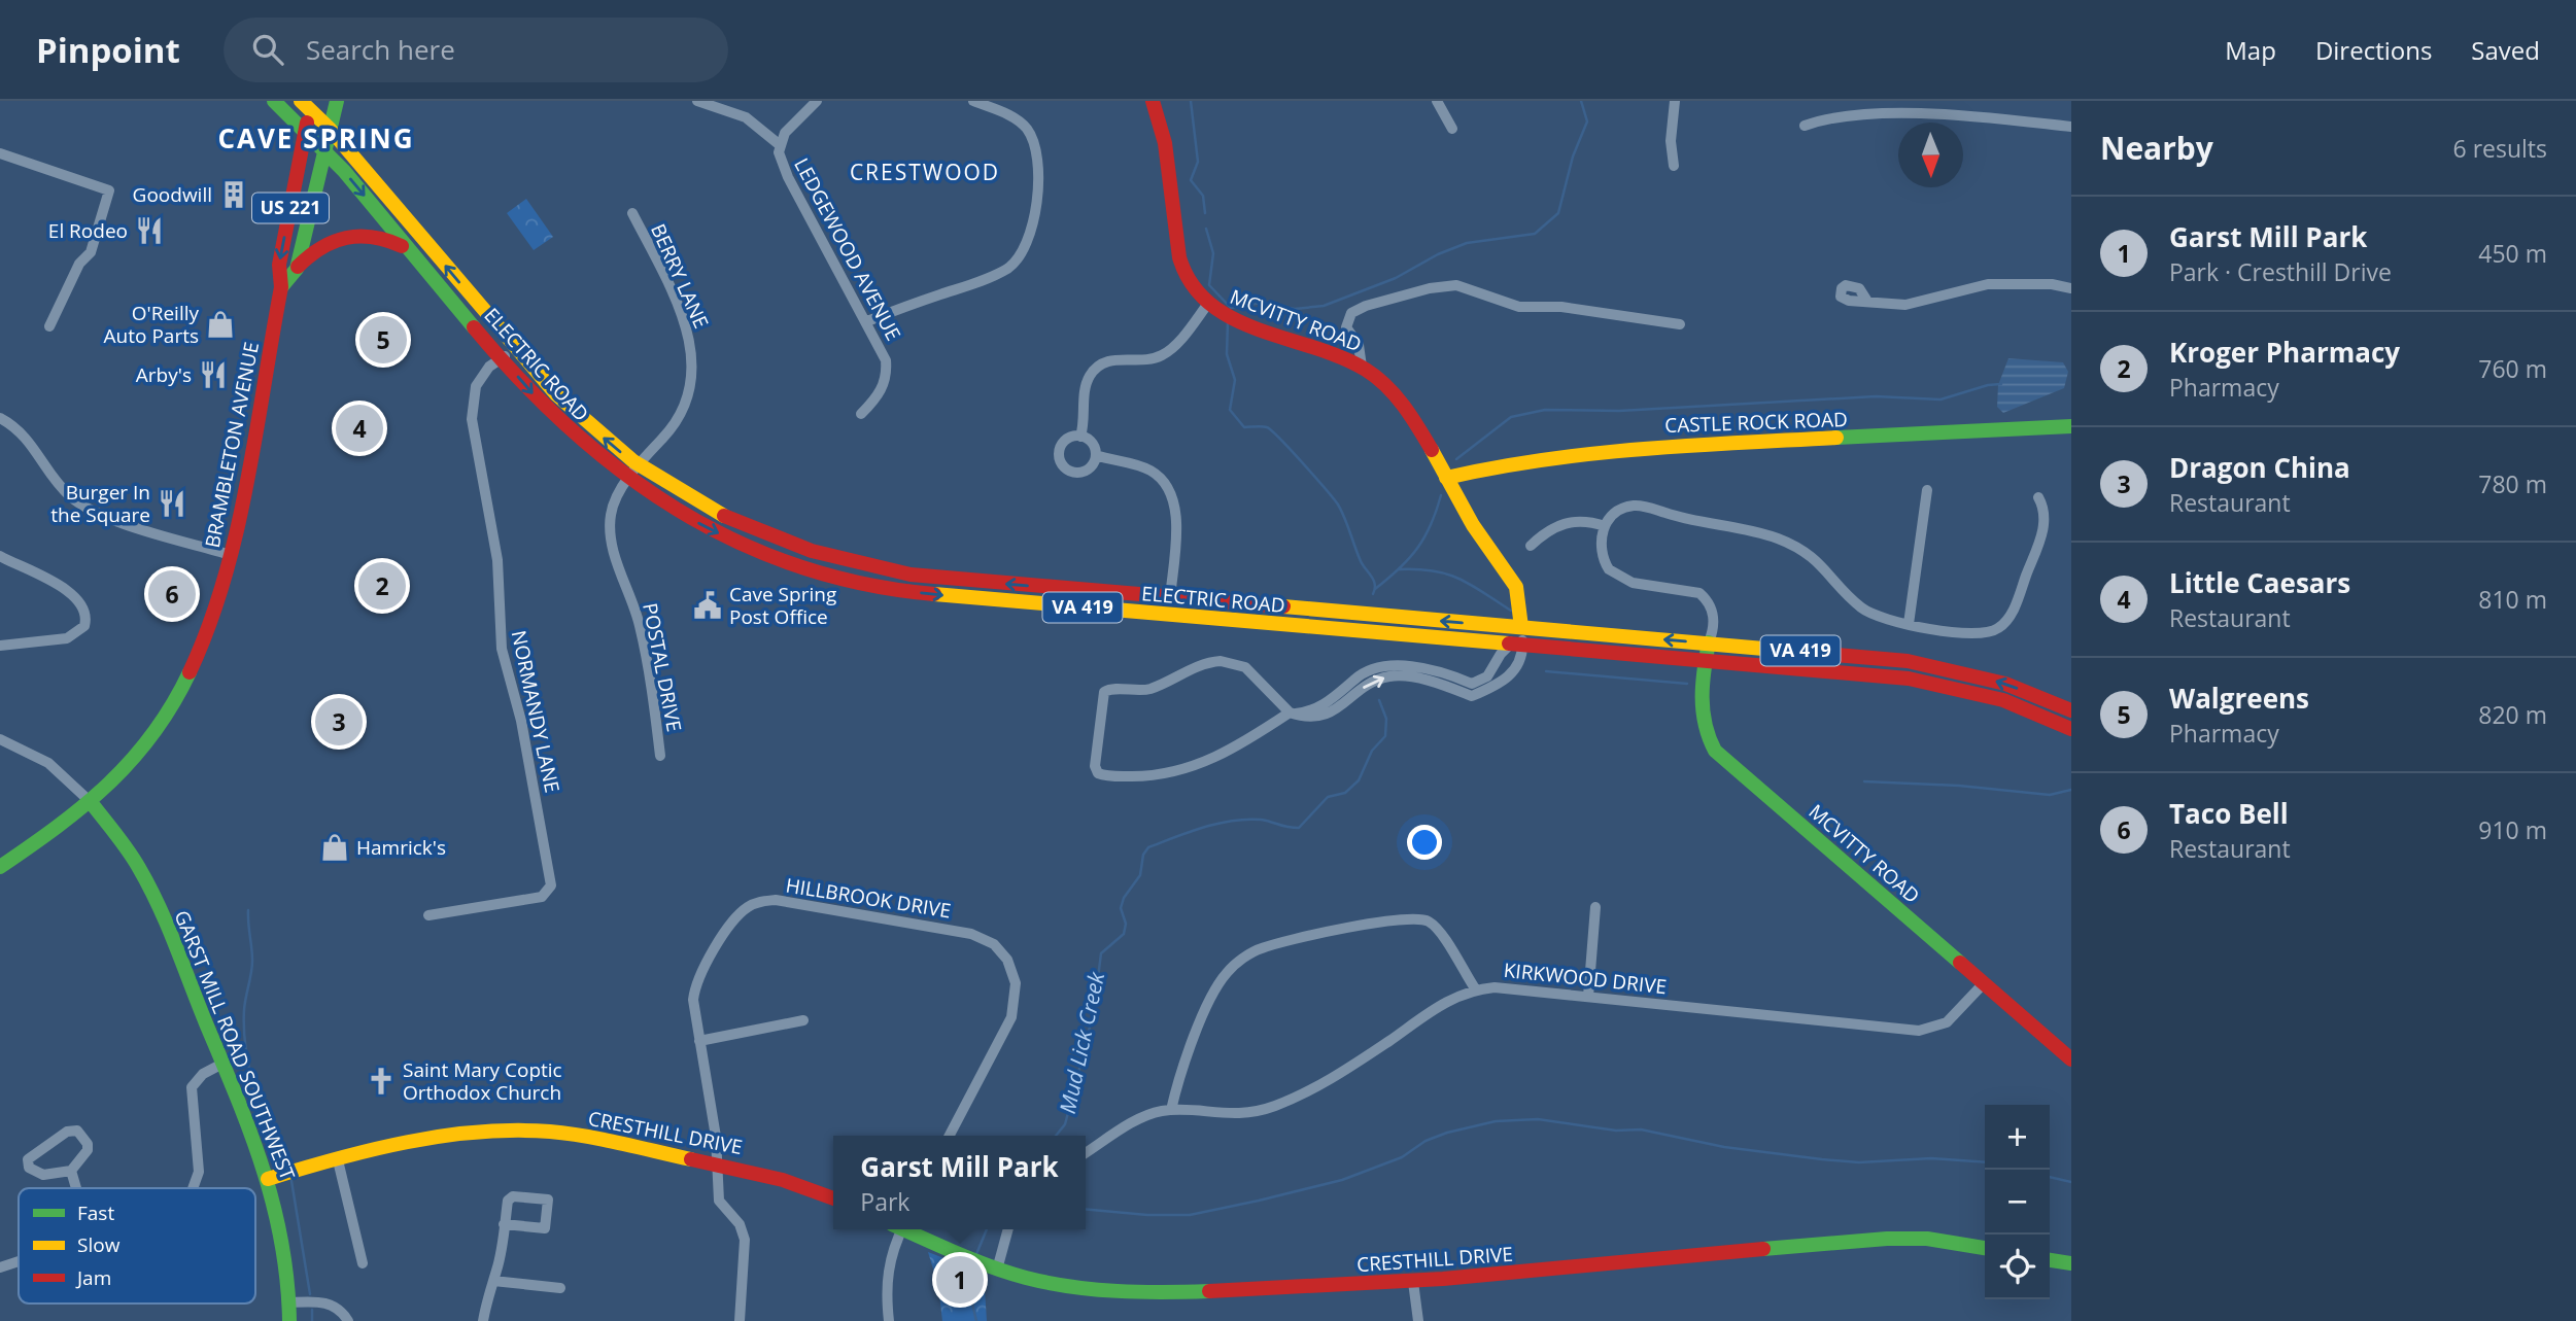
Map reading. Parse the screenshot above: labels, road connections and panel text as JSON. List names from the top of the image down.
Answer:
{
  "streets": {
    "main road": [
      "US 221",
      "MCVITTY ROAD",
      "ELECTRIC ROAD",
      "CASTLE ROCK ROAD",
      "BRAMBLETON AVENUE",
      "VA 419",
      "GARST MILL ROAD SOUTHWEST",
      "CRESTHILL DRIVE"
    ],
    "street": [
      "LEDGEWOOD AVENUE",
      "BERRY LANE",
      "POSTAL DRIVE",
      "NORMANDY LANE",
      "HILLBROOK DRIVE",
      "KIRKWOOD DRIVE"
    ]
  },
  "crossings": [
    ["US 221", "ELECTRIC ROAD"],
    ["US 221", "BRAMBLETON AVENUE"],
    ["BERRY LANE", "ELECTRIC ROAD"],
    ["BERRY LANE", "POSTAL DRIVE"],
    ["MCVITTY ROAD", "ELECTRIC ROAD"],
    ["MCVITTY ROAD", "CASTLE ROCK ROAD"],
    ["MCVITTY ROAD", "KIRKWOOD DRIVE"],
    ["ELECTRIC ROAD", "BRAMBLETON AVENUE"],
    ["ELECTRIC ROAD", "POSTAL DRIVE"],
    ["ELECTRIC ROAD", "NORMANDY LANE"],
    ["BRAMBLETON AVENUE", "GARST MILL ROAD SOUTHWEST"],
    ["HILLBROOK DRIVE", "CRESTHILL DRIVE"],
    ["GARST MILL ROAD SOUTHWEST", "CRESTHILL DRIVE"]
  ],
  "districts": ["CAVE SPRING", "CRESTWOOD"],
  "water": ["Mud Lick Creek"],
  "places": {
    "building": ["Goodwill"],
    "restaurant": ["El Rodeo", "Arby's", "Burger In the Square"],
    "shop": ["O'Reilly Auto Parts", "Hamrick's"],
    "public building": ["Cave Spring Post Office"],
    "church": ["Saint Mary Coptic Orthodox Church"]
  },
  "legend": ["Fast", "Slow", "Jam"],
  "north": "bottom",
  "page": {
    "header": "Pinpoint",
    "search": "Search here",
    "nav": ["Map", "Directions", "Saved"],
    "heading": ["Nearby", "6 results"],
    "list": [
      {
        "mark": "1",
        "name": "Garst Mill Park",
        "note": "Park · Cresthill Drive",
        "value": "450 m"
      },
      {
        "mark": "2",
        "name": "Kroger Pharmacy",
        "note": "Pharmacy",
        "value": "760 m"
      },
      {
        "mark": "3",
        "name": "Dragon China",
        "note": "Restaurant",
        "value": "780 m"
      },
      {
        "mark": "4",
        "name": "Little Caesars",
        "note": "Restaurant",
        "value": "810 m"
      },
      {
        "mark": "5",
        "name": "Walgreens",
        "note": "Pharmacy",
        "value": "820 m"
      },
      {
        "mark": "6",
        "name": "Taco Bell",
        "note": "Restaurant",
        "value": "910 m"
      }
    ],
    "pins": [
      "5",
      "4",
      "2",
      "6",
      "3",
      "1"
    ],
    "map_buttons": ["+", "−"],
    "popup": ["Garst Mill Park", "Park"]
  }
}
